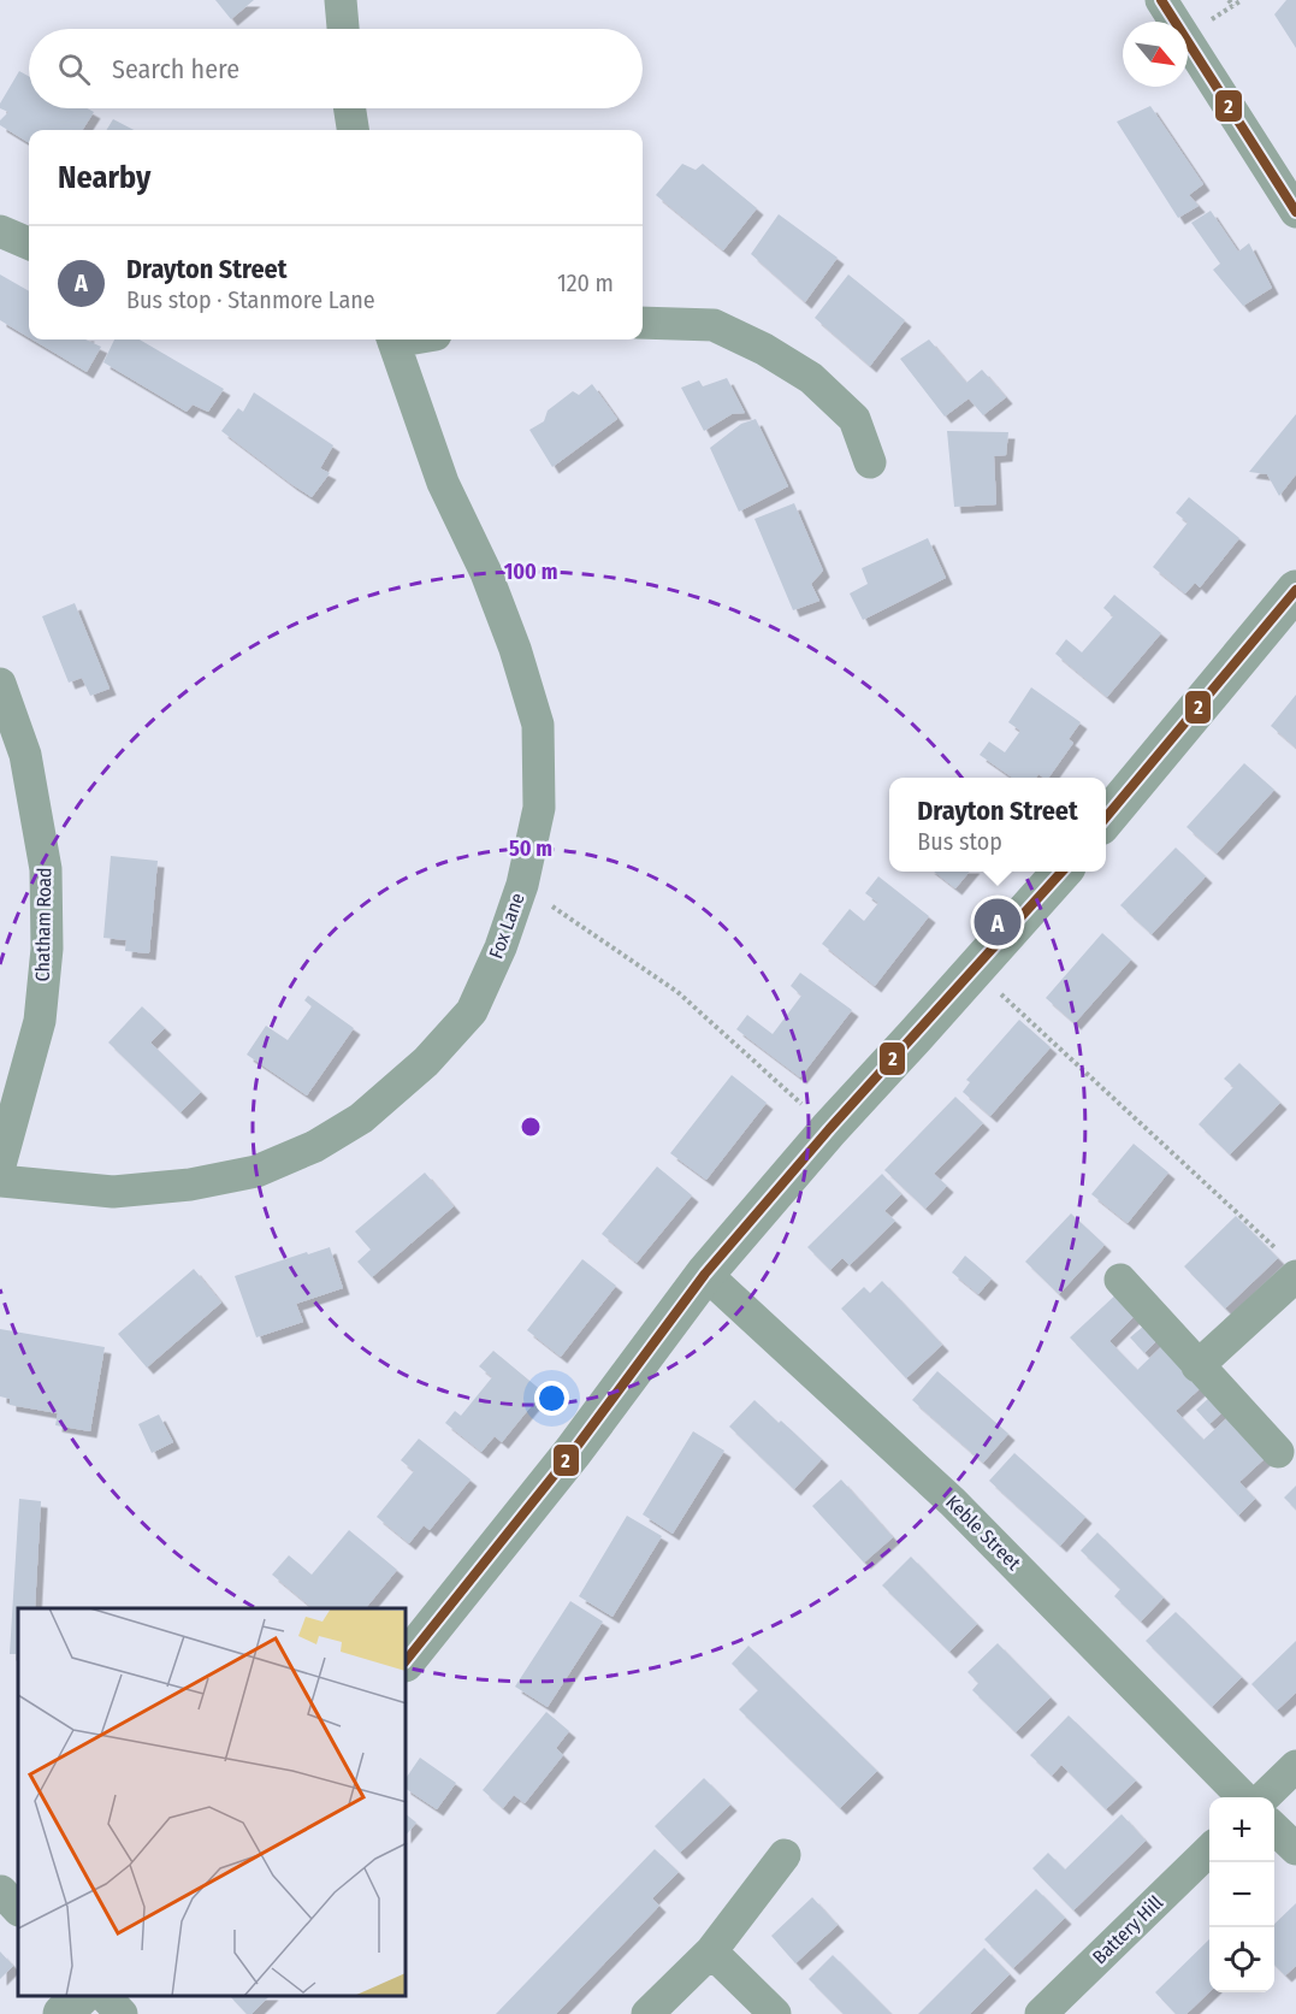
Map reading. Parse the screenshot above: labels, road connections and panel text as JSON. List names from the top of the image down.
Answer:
{
  "streets": {
    "street": [
      "Chatham Road",
      "Fox Lane",
      "Keble Street",
      "Battery Hill"
    ]
  },
  "lines": ["transit line 2"],
  "north": "bottom right",
  "page": {
    "search": "Search here",
    "heading": "Nearby",
    "list": [
      {
        "mark": "A",
        "name": "Drayton Street",
        "note": "Bus stop · Stanmore Lane",
        "value": "120 m"
      }
    ],
    "popup": ["Drayton Street", "Bus stop"],
    "pins": "A",
    "map_buttons": ["+", "−"]
  },
  "rings": ["100 m", "50 m"]
}
